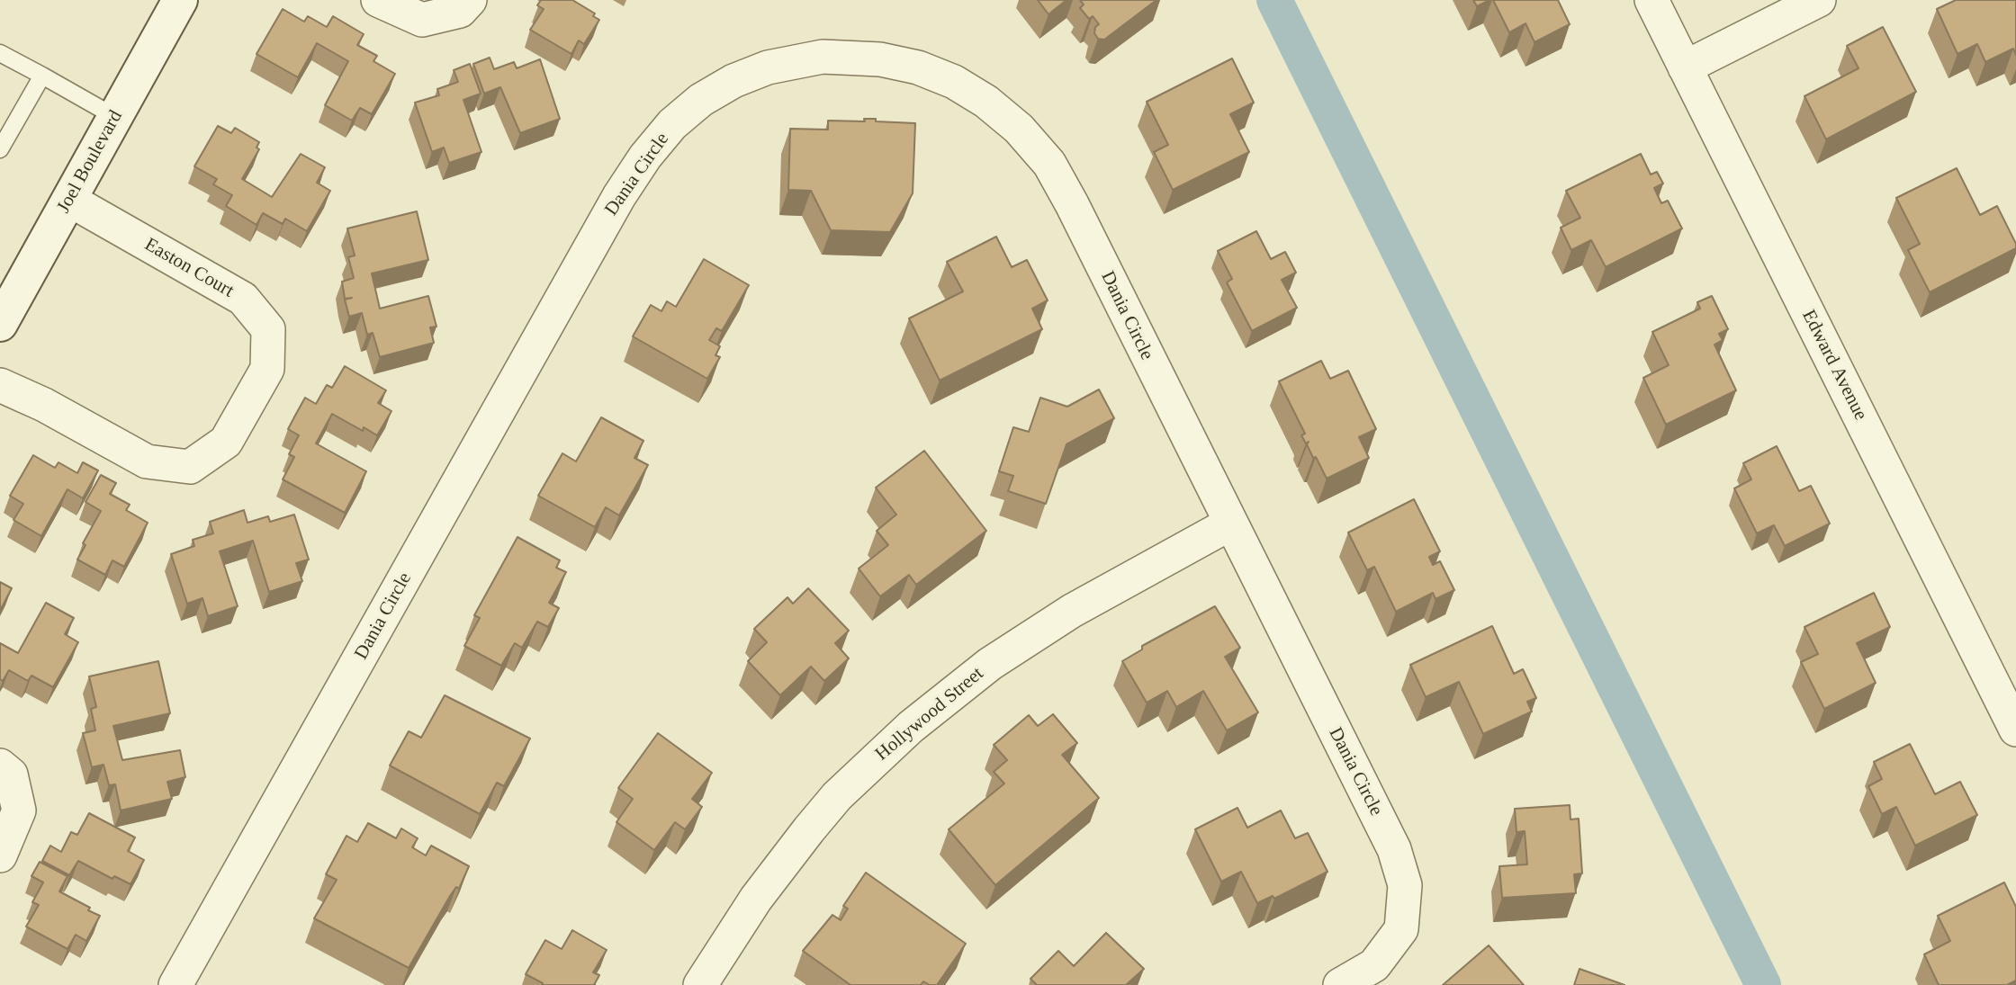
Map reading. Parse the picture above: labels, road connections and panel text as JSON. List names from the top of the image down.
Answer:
{
  "streets": {
    "main road": ["Joel Boulevard"],
    "street": [
      "Dania Circle",
      "Easton Court",
      "Edward Avenue",
      "Hollywood Street"
    ]
  },
  "crossings": [
    ["Joel Boulevard", "Easton Court"],
    ["Dania Circle", "Hollywood Street"]
  ]
}
